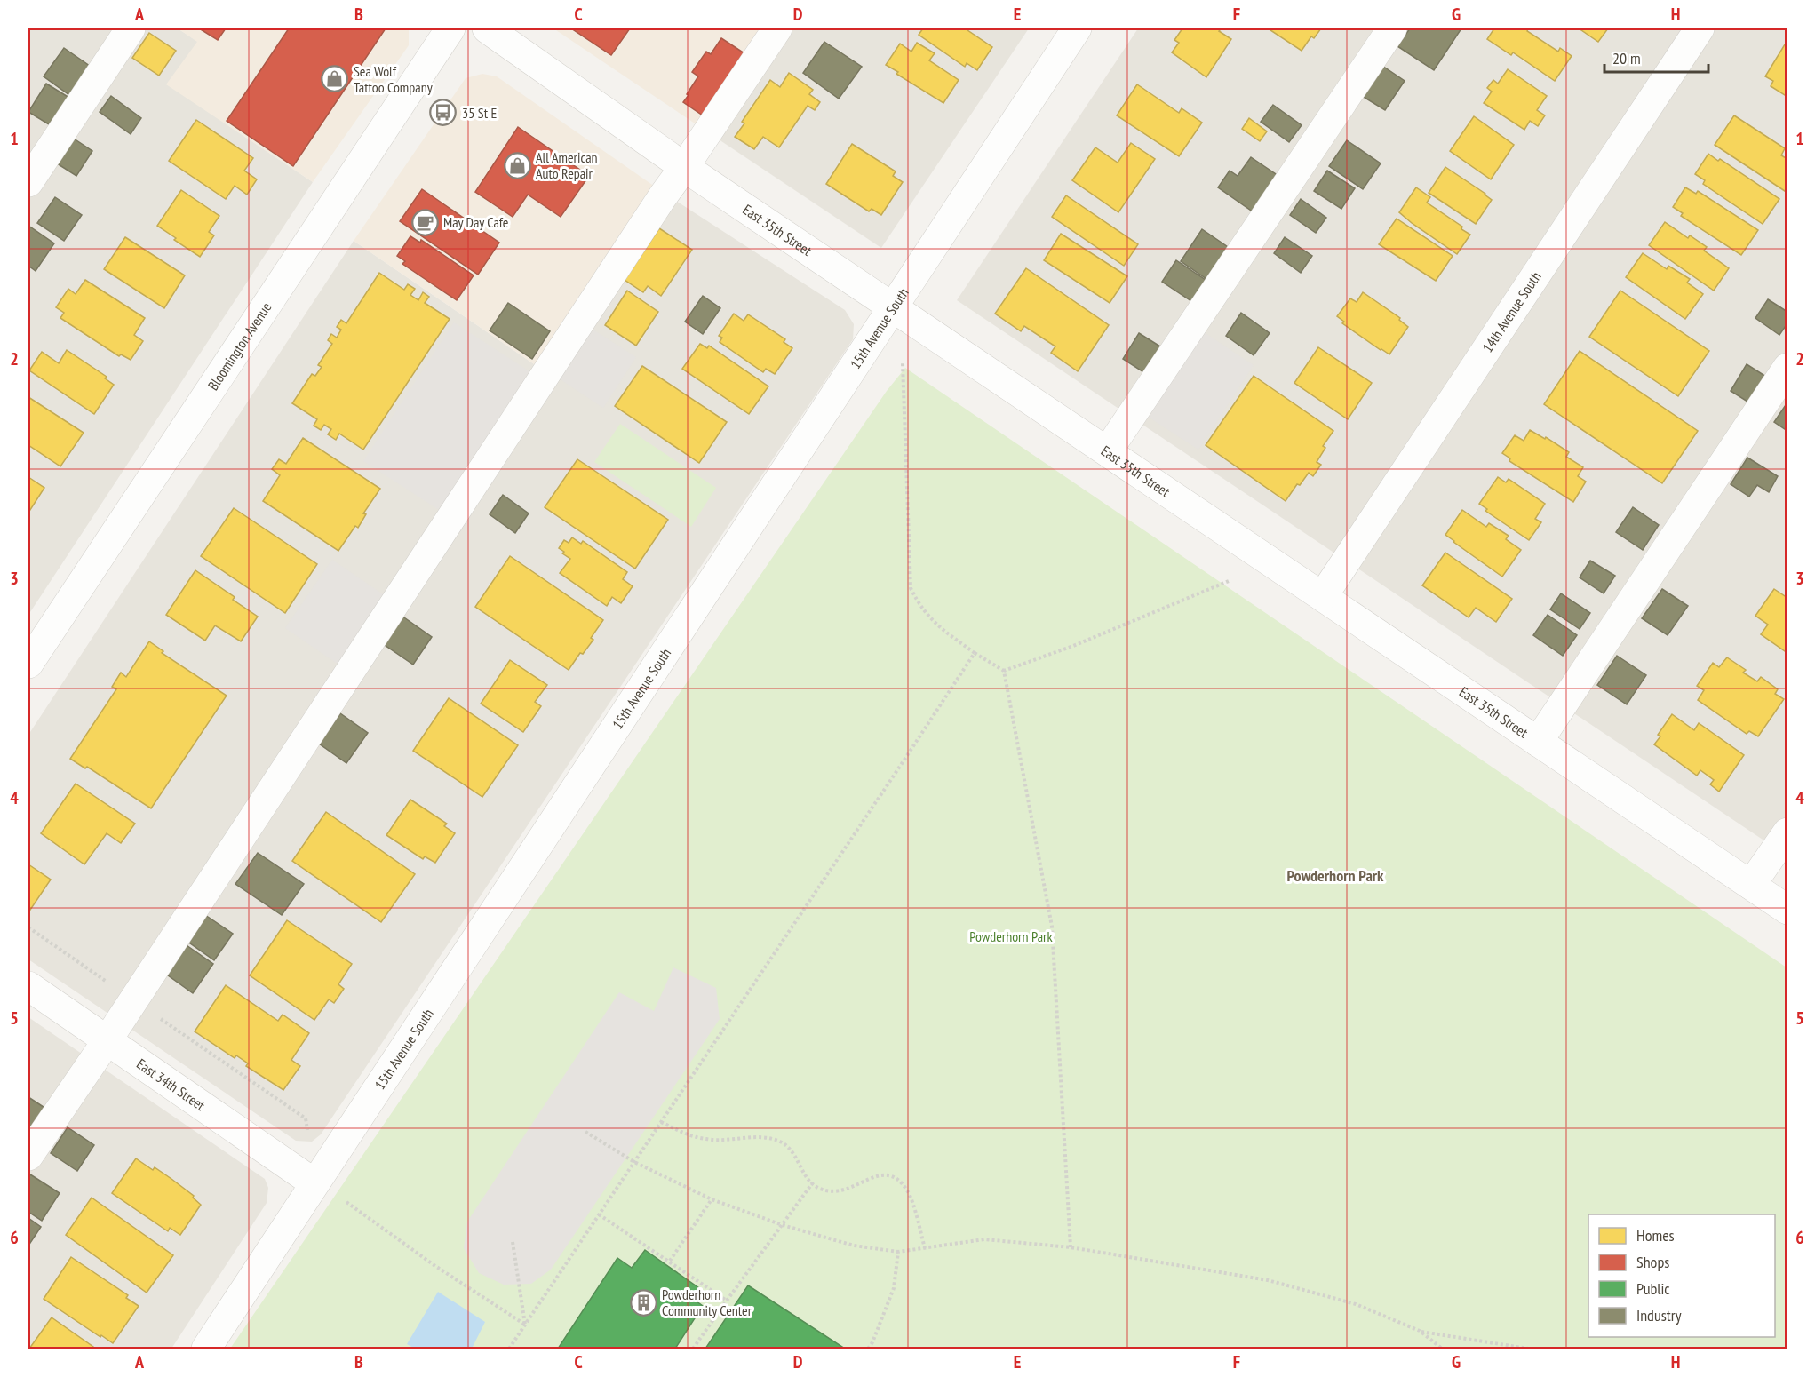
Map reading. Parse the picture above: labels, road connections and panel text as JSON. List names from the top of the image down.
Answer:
{
  "streets": {
    "street": [
      "East 35th Street",
      "14th Avenue South",
      "15th Avenue South",
      "Bloomington Avenue",
      "East 34th Street"
    ]
  },
  "crossings": [
    ["East 35th Street", "14th Avenue South"],
    ["East 35th Street", "15th Avenue South"],
    ["15th Avenue South", "East 34th Street"]
  ],
  "districts": ["Powderhorn Park"],
  "parks": ["Powderhorn Park"],
  "places": {
    "shop": ["Sea Wolf Tattoo Company", "All American Auto Repair"],
    "bus stop": ["35 St E"],
    "cafe": ["May Day Cafe"],
    "building": ["Powderhorn Community Center"]
  },
  "legend": [
    "Homes",
    "Shops",
    "Public",
    "Industry"
  ],
  "scale_bar": "20 m",
  "grid": {
    "columns": [
      "A",
      "B",
      "C",
      "D",
      "E",
      "F",
      "G",
      "H"
    ],
    "rows": [
      "1",
      "2",
      "3",
      "4",
      "5",
      "6"
    ]
  }
}
